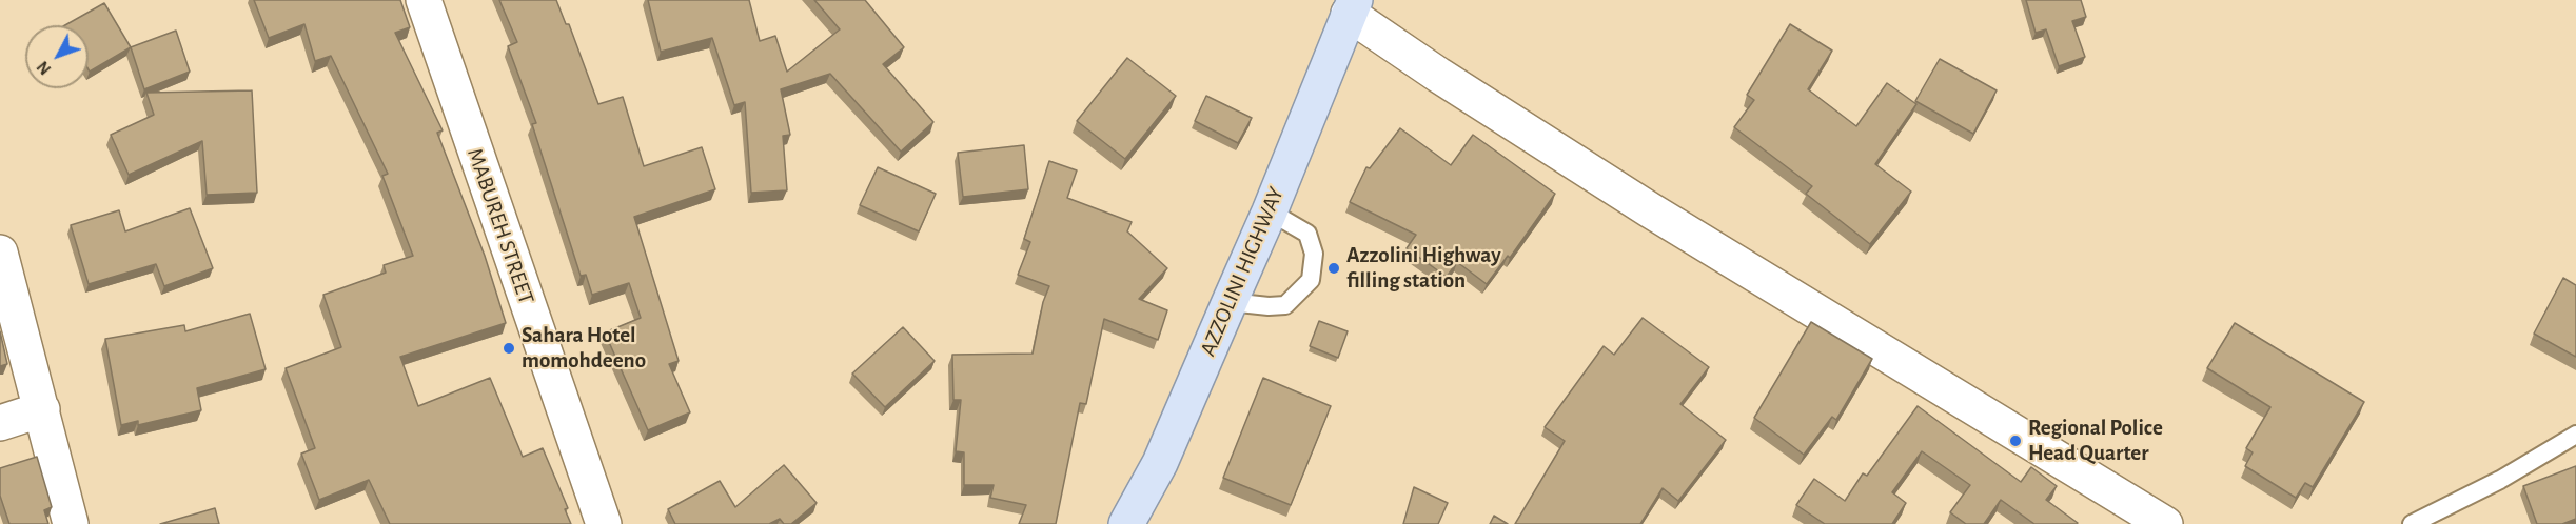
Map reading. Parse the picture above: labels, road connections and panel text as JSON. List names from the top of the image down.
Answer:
{
  "streets": {
    "main road": ["AZZOLINI HIGHWAY"],
    "street": ["MABUREH STREET"]
  },
  "places": ["Azzolini Highway filling station", "Sahara Hotel momohdeeno", "Regional Police Head Quarter"],
  "north": "bottom left"
}
